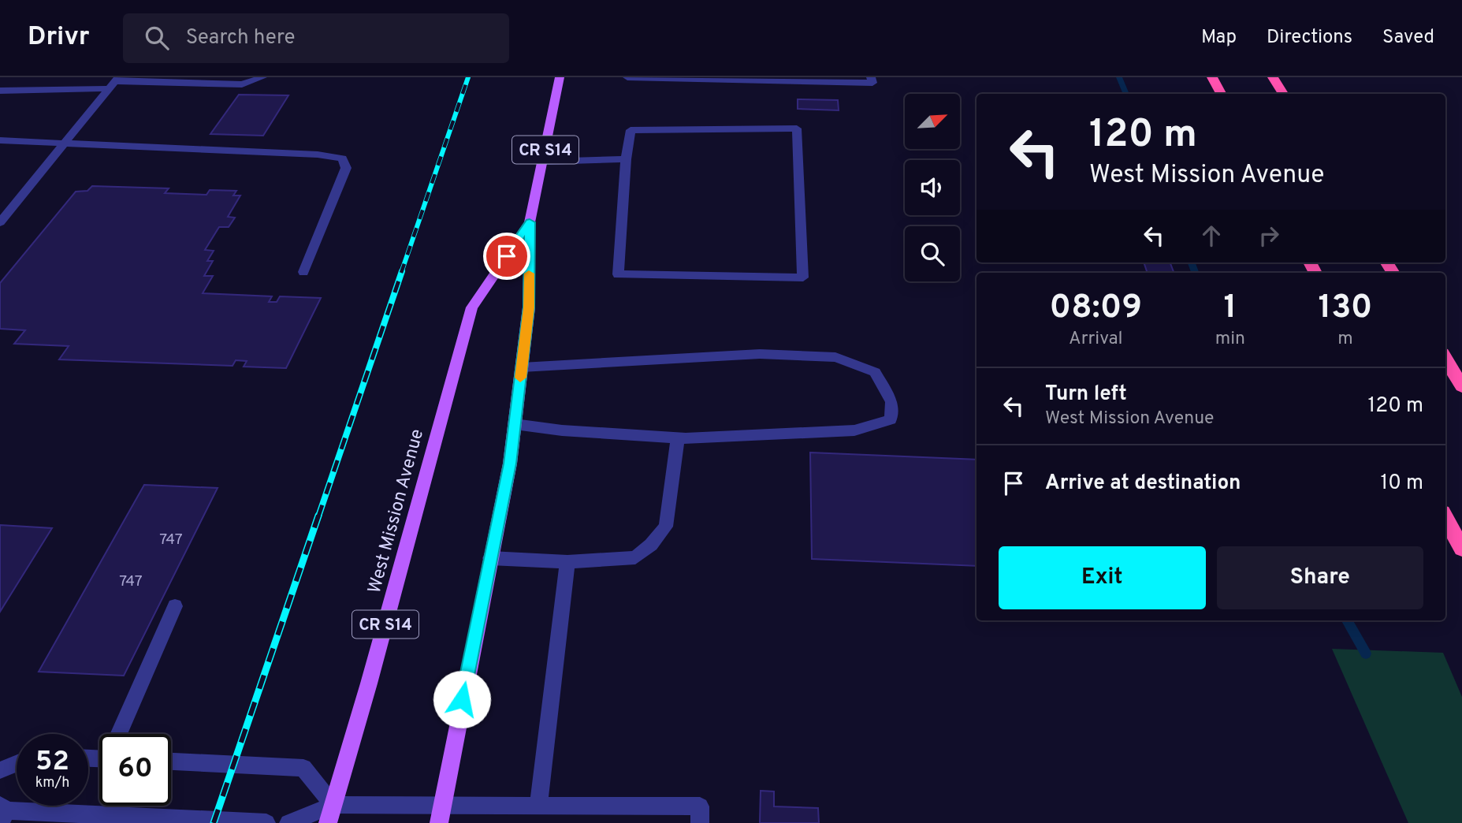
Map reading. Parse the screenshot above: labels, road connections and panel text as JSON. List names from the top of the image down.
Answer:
{
  "streets": {
    "main road": ["CR S14", "West Mission Avenue"]
  },
  "house_numbers": ["747", "747"],
  "north": "top right",
  "page": {
    "header": "Drivr",
    "search": "Search here",
    "nav": ["Map", "Directions", "Saved"],
    "turn": ["120 m", "West Mission Avenue"],
    "eta": [
      "08:09",
      "Arrival",
      "1",
      "min",
      "130",
      "m"
    ],
    "list": [
      {
        "name": "Turn left",
        "note": "West Mission Avenue",
        "value": "120 m"
      },
      {
        "name": "Arrive at destination",
        "value": "10 m"
      }
    ],
    "buttons": ["Exit", "Share"],
    "speed": "52 km/h",
    "limit": "60"
  }
}
